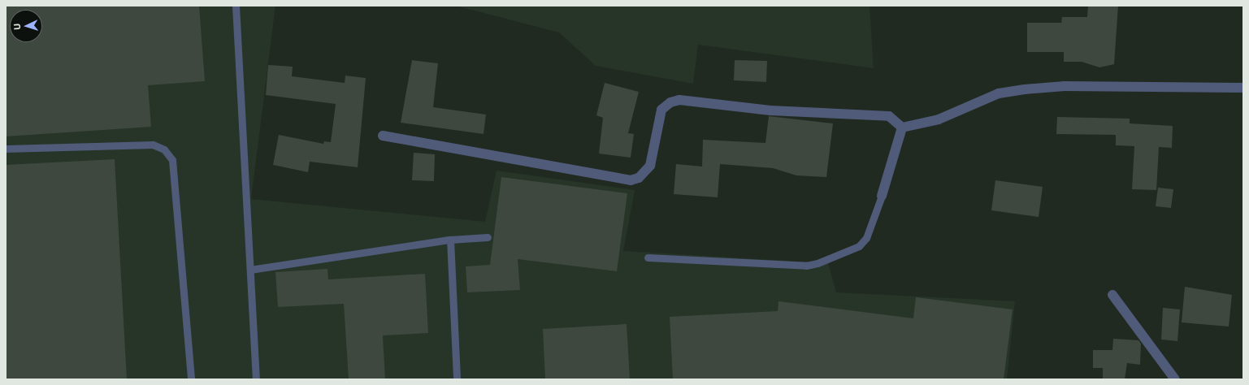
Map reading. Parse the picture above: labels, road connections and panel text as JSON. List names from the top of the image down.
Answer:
{
  "north": "left"
}
